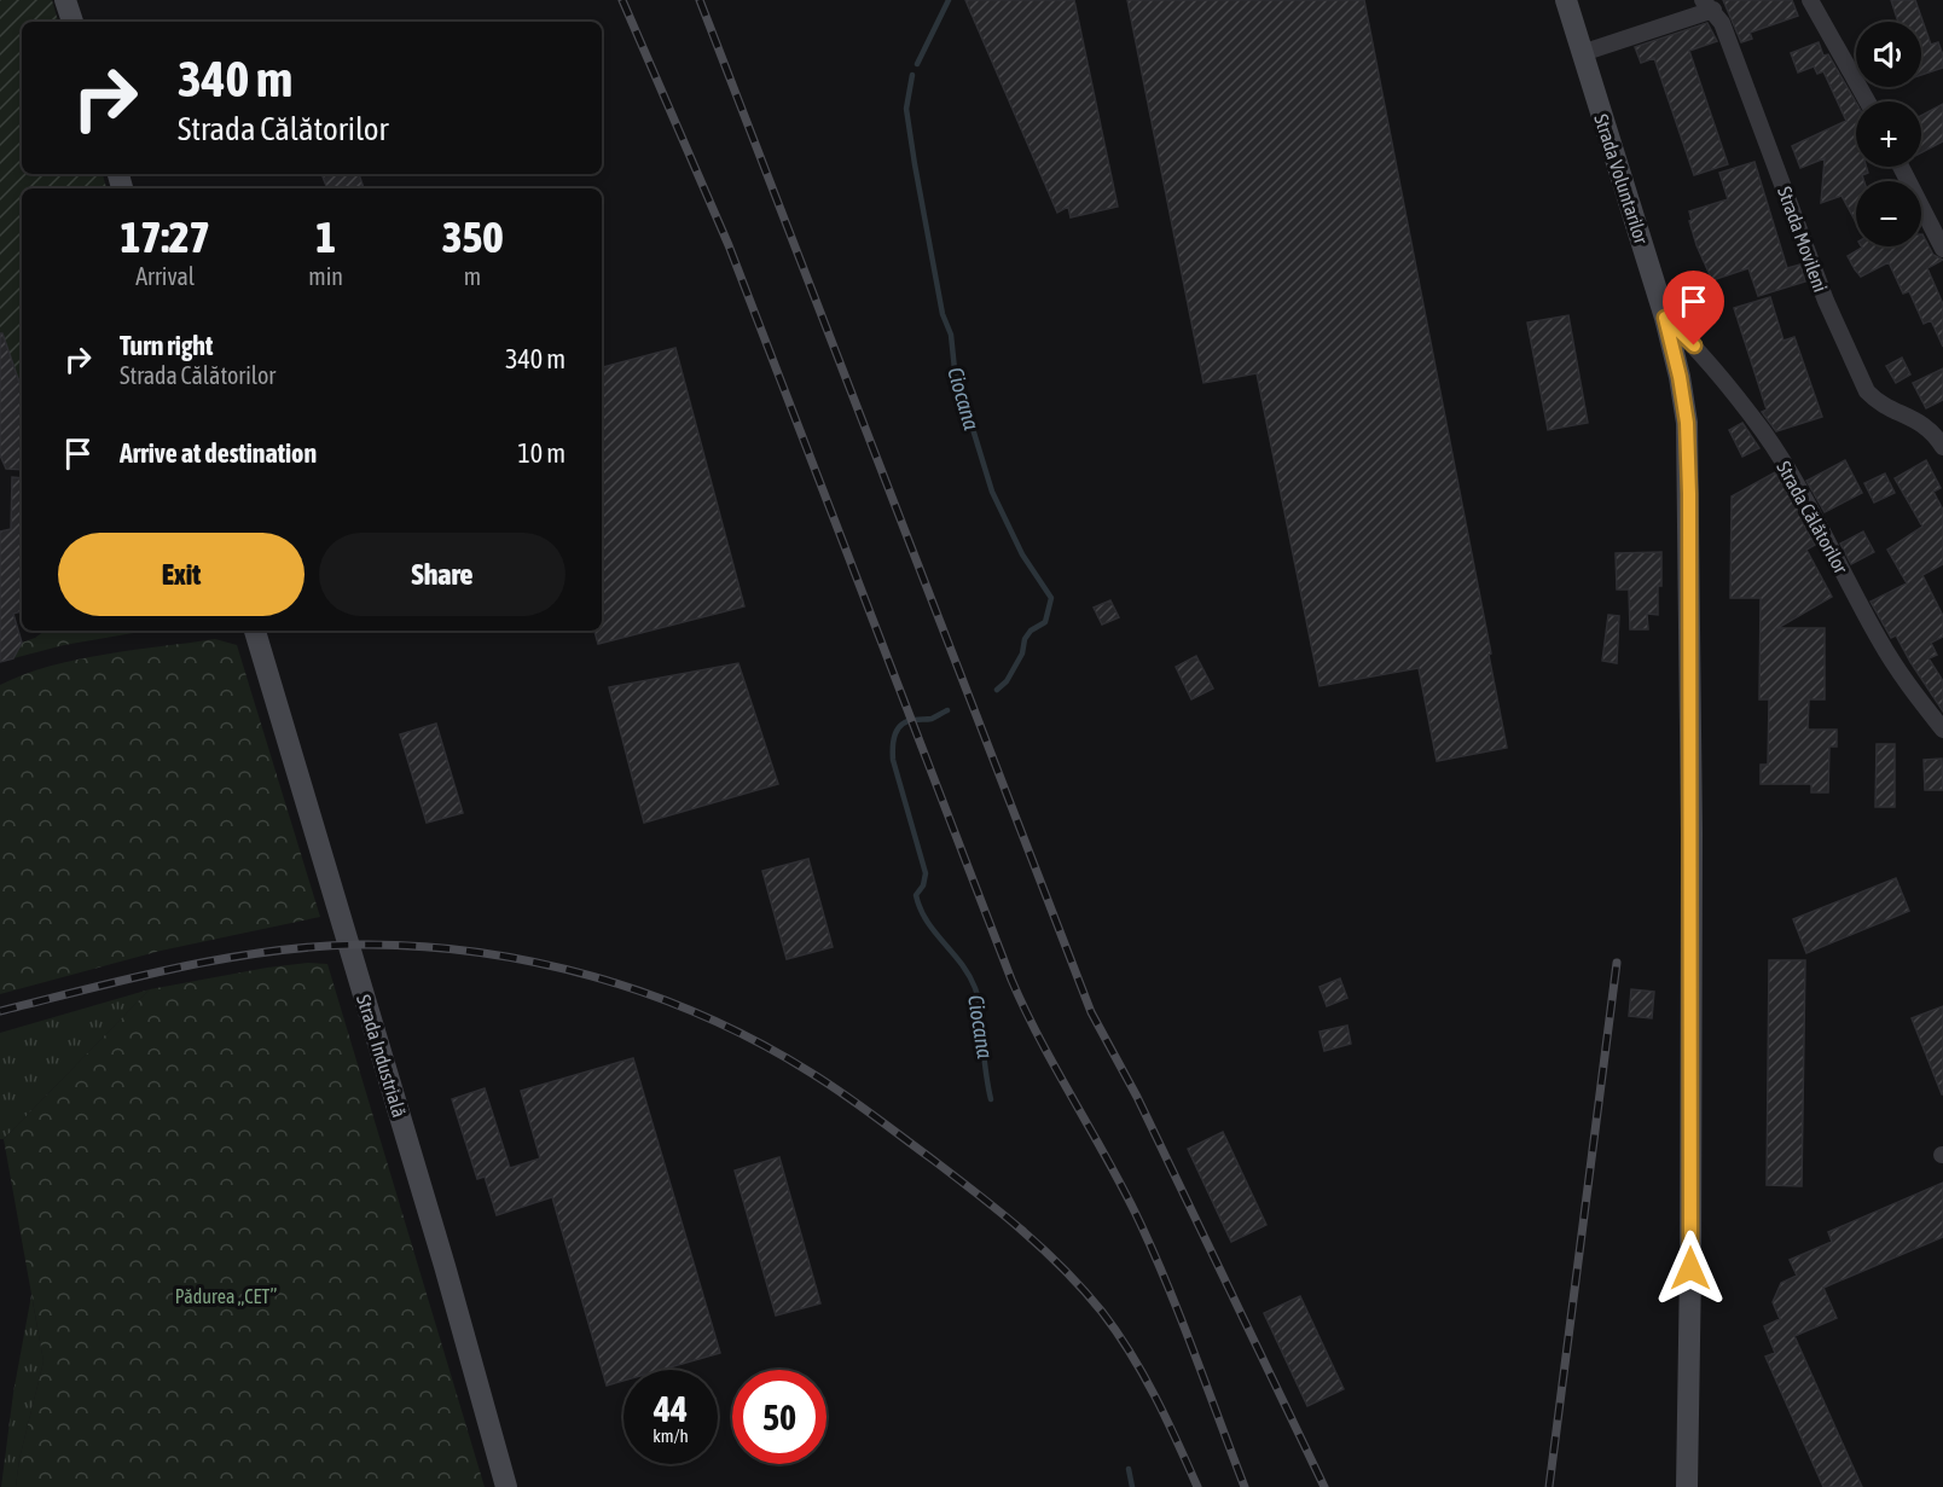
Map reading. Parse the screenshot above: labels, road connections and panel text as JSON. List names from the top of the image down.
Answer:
{
  "streets": {
    "main road": ["Strada Voluntarilor", "Strada Industrială"],
    "street": ["Strada Movileni", "Strada Călătorilor"]
  },
  "crossings": [
    ["Strada Voluntarilor", "Strada Călătorilor"]
  ],
  "water": ["Ciocana"],
  "parks": ["Pădurea „CET”"],
  "page": {
    "map_buttons": ["+", "−"],
    "turn": ["340 m", "Strada Călătorilor"],
    "eta": [
      "17:27",
      "Arrival",
      "1",
      "min",
      "350",
      "m"
    ],
    "list": [
      {
        "name": "Turn right",
        "note": "Strada Călătorilor",
        "value": "340 m"
      },
      {
        "name": "Arrive at destination",
        "value": "10 m"
      }
    ],
    "buttons": ["Exit", "Share"],
    "speed": "44 km/h",
    "limit": "50"
  }
}
